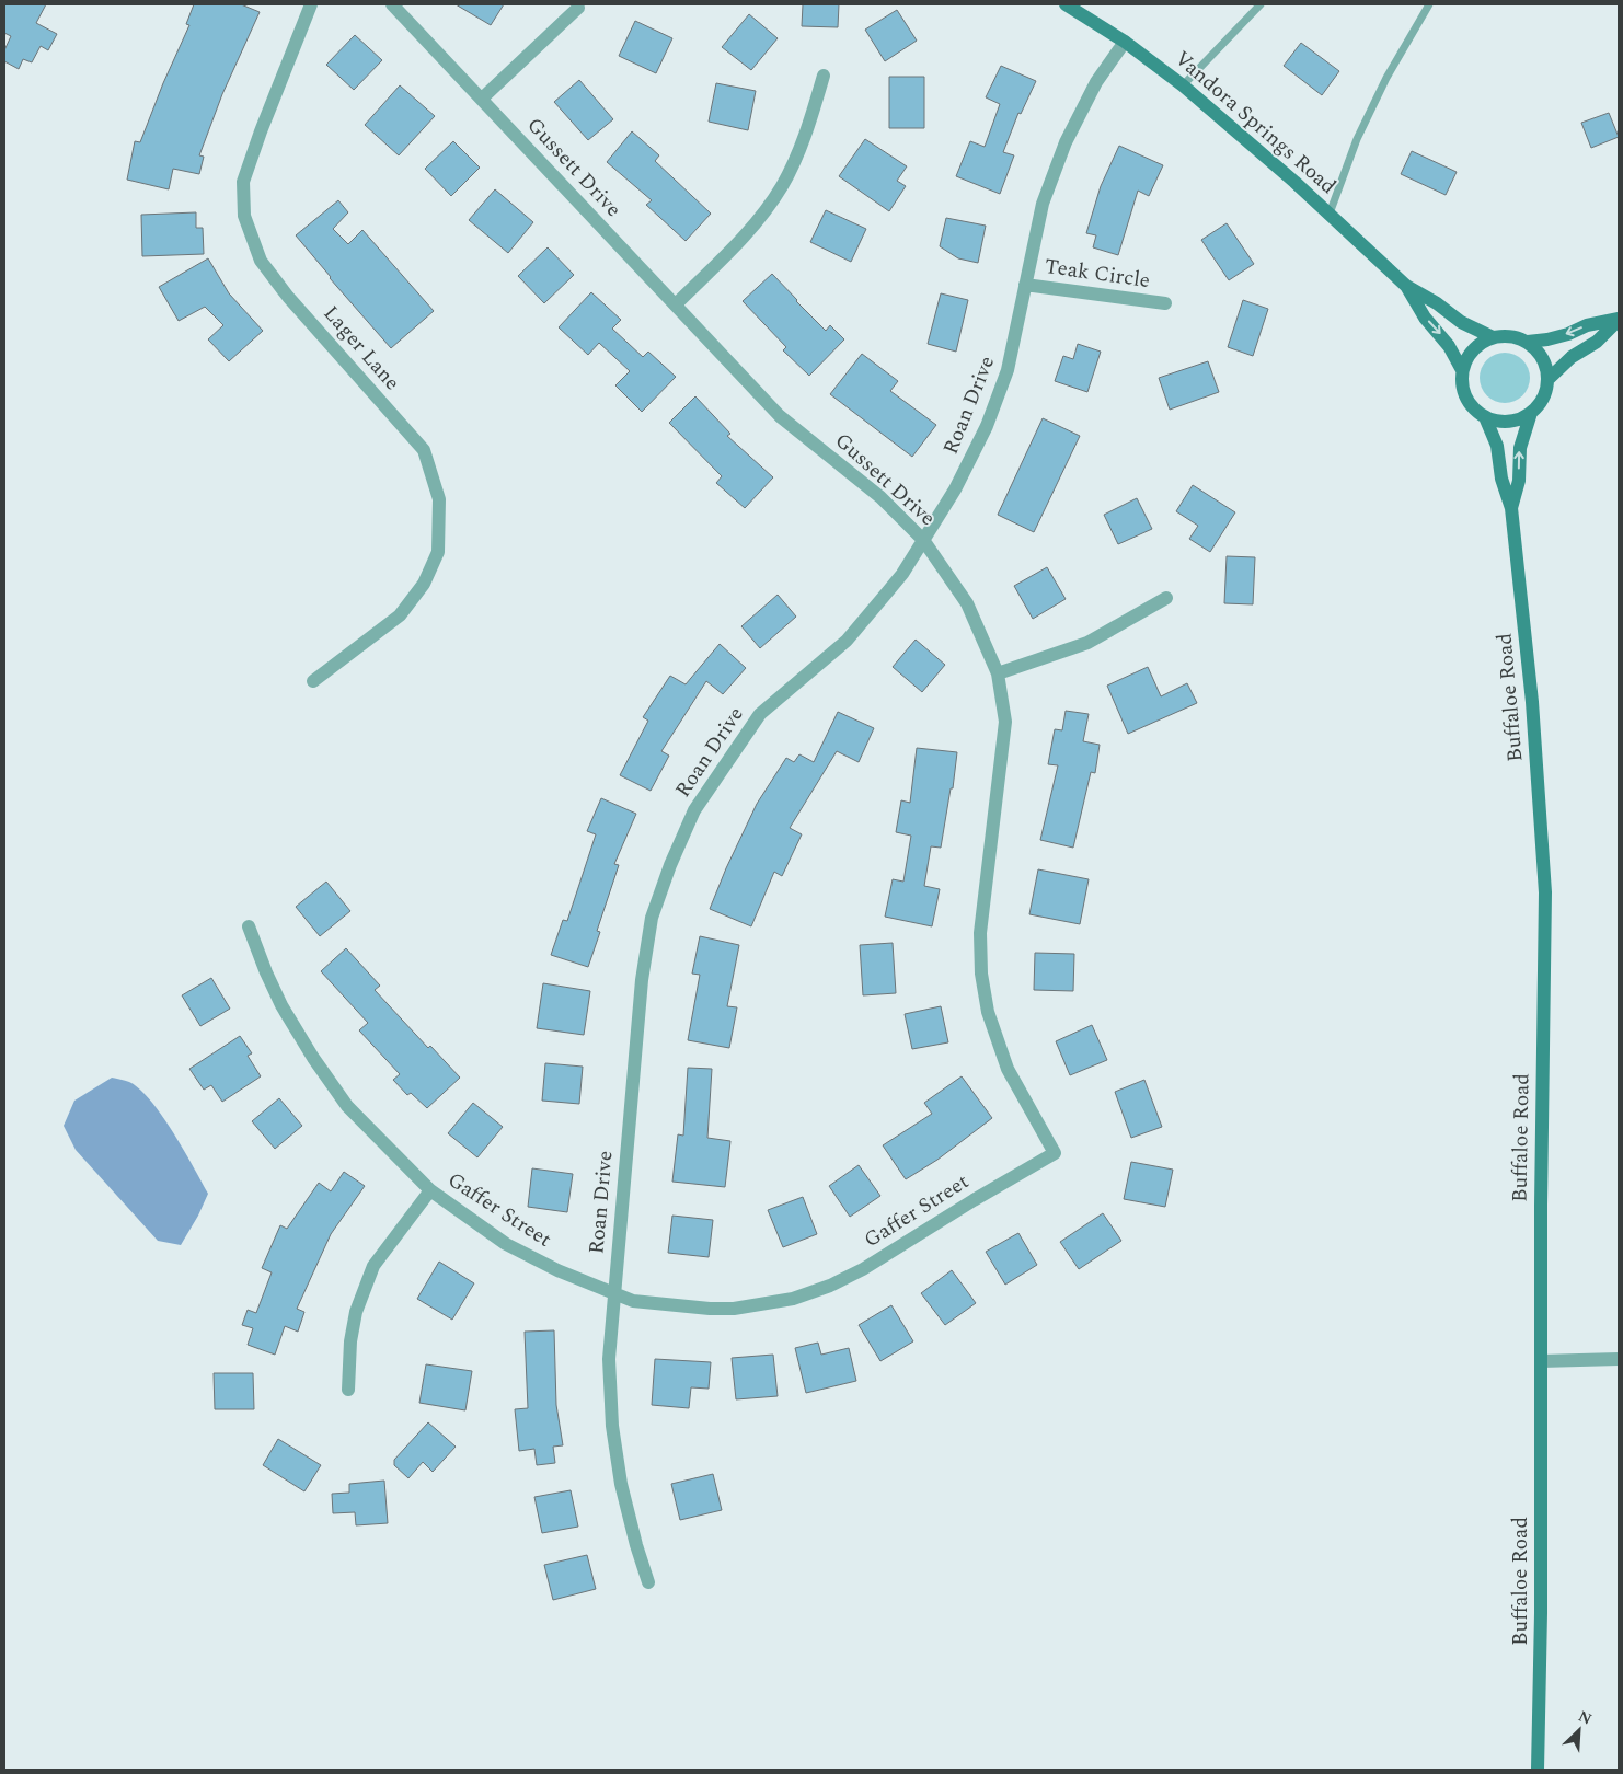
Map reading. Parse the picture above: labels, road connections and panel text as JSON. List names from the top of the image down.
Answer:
{
  "streets": {
    "street": [
      "Vandora Springs Road",
      "Gussett Drive",
      "Teak Circle",
      "Lager Lane",
      "Roan Drive",
      "Buffaloe Road",
      "Gaffer Street"
    ]
  },
  "crossings": [
    ["Vandora Springs Road", "Roan Drive"],
    ["Vandora Springs Road", "Buffaloe Road"],
    ["Gussett Drive", "Roan Drive"],
    ["Gussett Drive", "Gaffer Street"],
    ["Teak Circle", "Roan Drive"],
    ["Roan Drive", "Gaffer Street"]
  ],
  "north": "top right"
}
